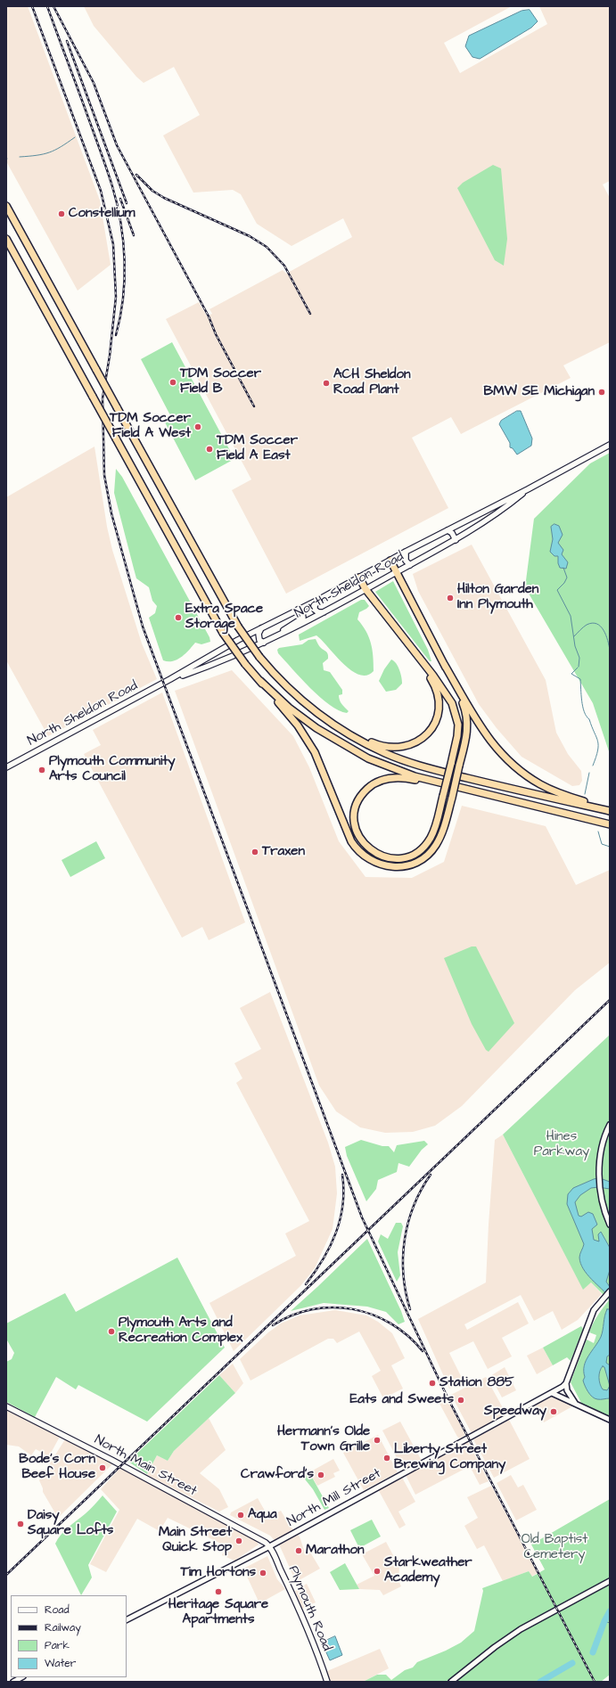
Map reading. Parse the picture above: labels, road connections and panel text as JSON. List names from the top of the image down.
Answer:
{
  "streets": {
    "main road": ["North Sheldon Road", "North Main Street", "Plymouth Road"],
    "street": ["North Mill Street"]
  },
  "crossings": [
    ["North Main Street", "North Mill Street"],
    ["North Main Street", "Plymouth Road"],
    ["North Mill Street", "Plymouth Road"]
  ],
  "parks": ["Hines Parkway", "Old Baptist Cemetery"],
  "places": [
    "Constellium",
    "TDM Soccer Field B",
    "ACH Sheldon Road Plant",
    "BMW SE Michigan",
    "TDM Soccer Field A West",
    "TDM Soccer Field A East",
    "Hilton Garden Inn Plymouth",
    "Extra Space Storage",
    "Plymouth Community Arts Council",
    "Traxen",
    "Plymouth Arts and Recreation Complex",
    "Station 885",
    "Eats and Sweets",
    "Speedway",
    "Hermann's Olde Town Grille",
    "Liberty Street Brewing Company",
    "Bode's Corn Beef House",
    "Crawford's",
    "Aqua",
    "Daisy Square Lofts",
    "Main Street Quick Stop",
    "Marathon",
    "Starkweather Academy",
    "Tim Hortons",
    "Heritage Square Apartments"
  ],
  "legend": [
    "Road",
    "Railway",
    "Park",
    "Water"
  ]
}
